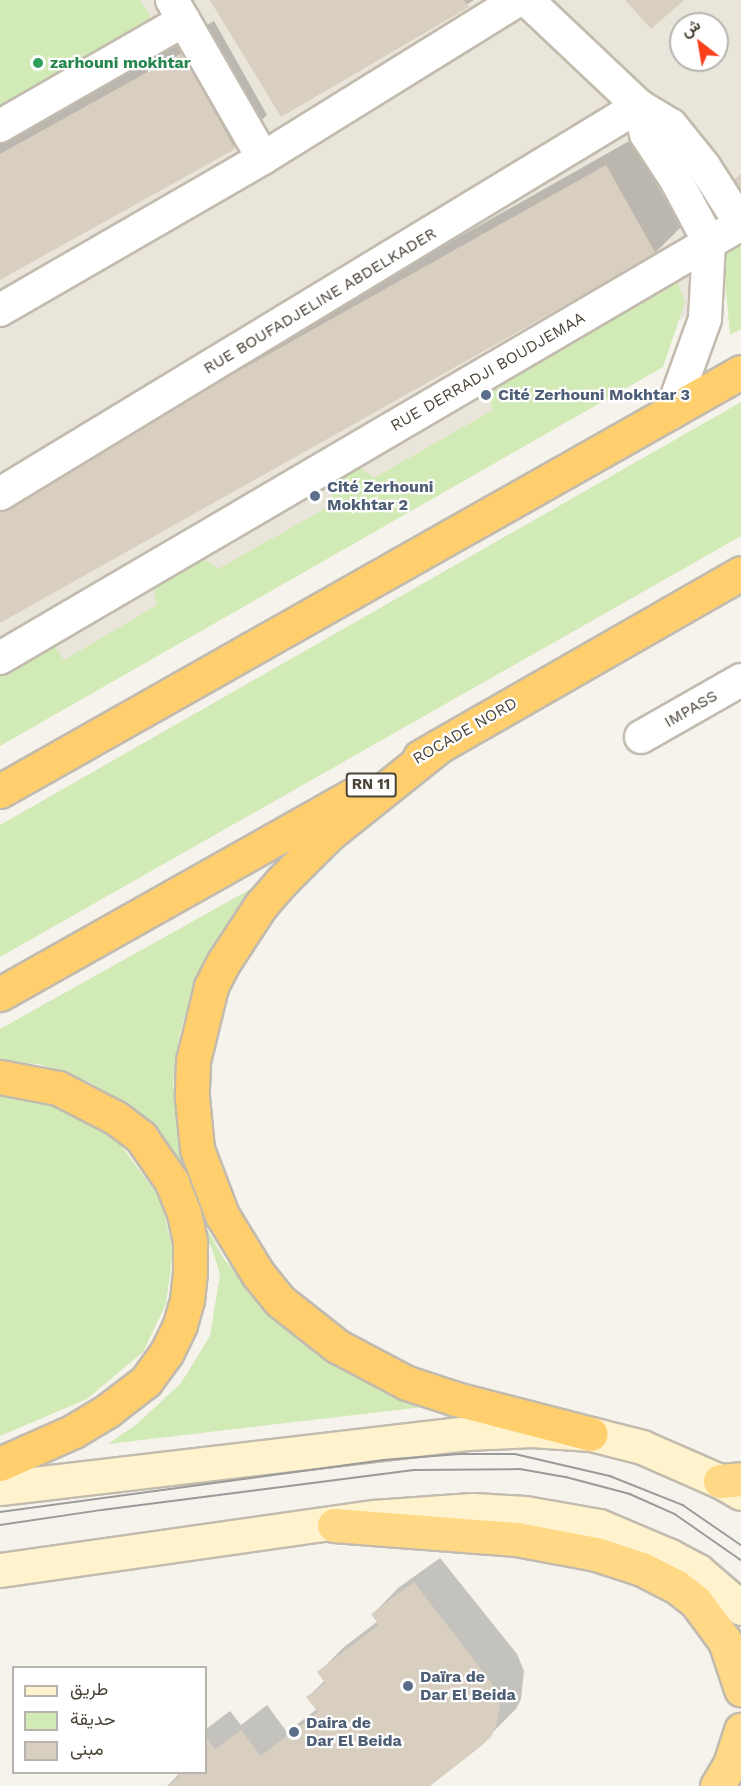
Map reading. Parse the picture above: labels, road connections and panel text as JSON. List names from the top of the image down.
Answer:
{
  "streets": {
    "highway": ["ROCADE NORD", "RN 11"],
    "street": ["RUE BOUFADJELINE ABDELKADER", "RUE DERRADJI BOUDJEMAA", "IMPASS"]
  },
  "places": [
    "zarhouni mokhtar",
    "Cité Zerhouni Mokhtar 3",
    "Cité Zerhouni Mokhtar 2",
    "Daïra de Dar El Beida",
    "Daira de Dar El Beida"
  ],
  "legend": ["طريق", "حديقة", "مبنى"],
  "north": "top left"
}
